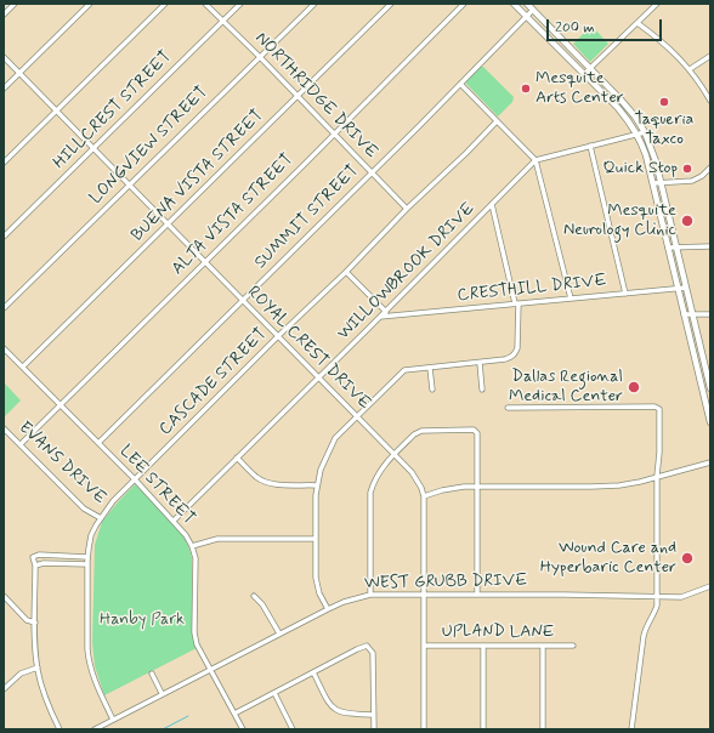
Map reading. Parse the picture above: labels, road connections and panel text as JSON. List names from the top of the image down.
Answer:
{
  "streets": {
    "street": [
      "NORTHRIDGE DRIVE",
      "HILLCREST STREET",
      "LONGVIEW STREET",
      "BUENA VISTA STREET",
      "ALTA VISTA STREET",
      "SUMMIT STREET",
      "WILLOWBROOK DRIVE",
      "CRESTHILL DRIVE",
      "ROYAL CREST DRIVE",
      "CASCADE STREET",
      "EVANS DRIVE",
      "LEE STREET",
      "WEST GRUBB DRIVE",
      "UPLAND LANE"
    ]
  },
  "crossings": [
    ["NORTHRIDGE DRIVE", "HILLCREST STREET"],
    ["NORTHRIDGE DRIVE", "LONGVIEW STREET"],
    ["NORTHRIDGE DRIVE", "BUENA VISTA STREET"],
    ["NORTHRIDGE DRIVE", "ALTA VISTA STREET"],
    ["NORTHRIDGE DRIVE", "SUMMIT STREET"],
    ["NORTHRIDGE DRIVE", "CASCADE STREET"],
    ["HILLCREST STREET", "ROYAL CREST DRIVE"],
    ["LONGVIEW STREET", "ROYAL CREST DRIVE"],
    ["BUENA VISTA STREET", "ROYAL CREST DRIVE"],
    ["BUENA VISTA STREET", "LEE STREET"],
    ["ALTA VISTA STREET", "ROYAL CREST DRIVE"],
    ["ALTA VISTA STREET", "EVANS DRIVE"],
    ["ALTA VISTA STREET", "LEE STREET"],
    ["SUMMIT STREET", "ROYAL CREST DRIVE"],
    ["SUMMIT STREET", "LEE STREET"],
    ["WILLOWBROOK DRIVE", "CRESTHILL DRIVE"],
    ["WILLOWBROOK DRIVE", "ROYAL CREST DRIVE"],
    ["WILLOWBROOK DRIVE", "LEE STREET"],
    ["ROYAL CREST DRIVE", "CASCADE STREET"],
    ["ROYAL CREST DRIVE", "WEST GRUBB DRIVE"],
    ["ROYAL CREST DRIVE", "UPLAND LANE"],
    ["CASCADE STREET", "EVANS DRIVE"],
    ["CASCADE STREET", "LEE STREET"],
    ["CASCADE STREET", "WEST GRUBB DRIVE"],
    ["LEE STREET", "WEST GRUBB DRIVE"]
  ],
  "parks": ["Hanby Park"],
  "places": [
    "Mesquite Arts Center",
    "Taqueria Taxco",
    "Quick Stop",
    "Mesquite Neurology Clinic",
    "Dallas Regional Medical Center",
    "Wound Care and Hyperbaric Center"
  ],
  "scale_bar": "200 m"
}
